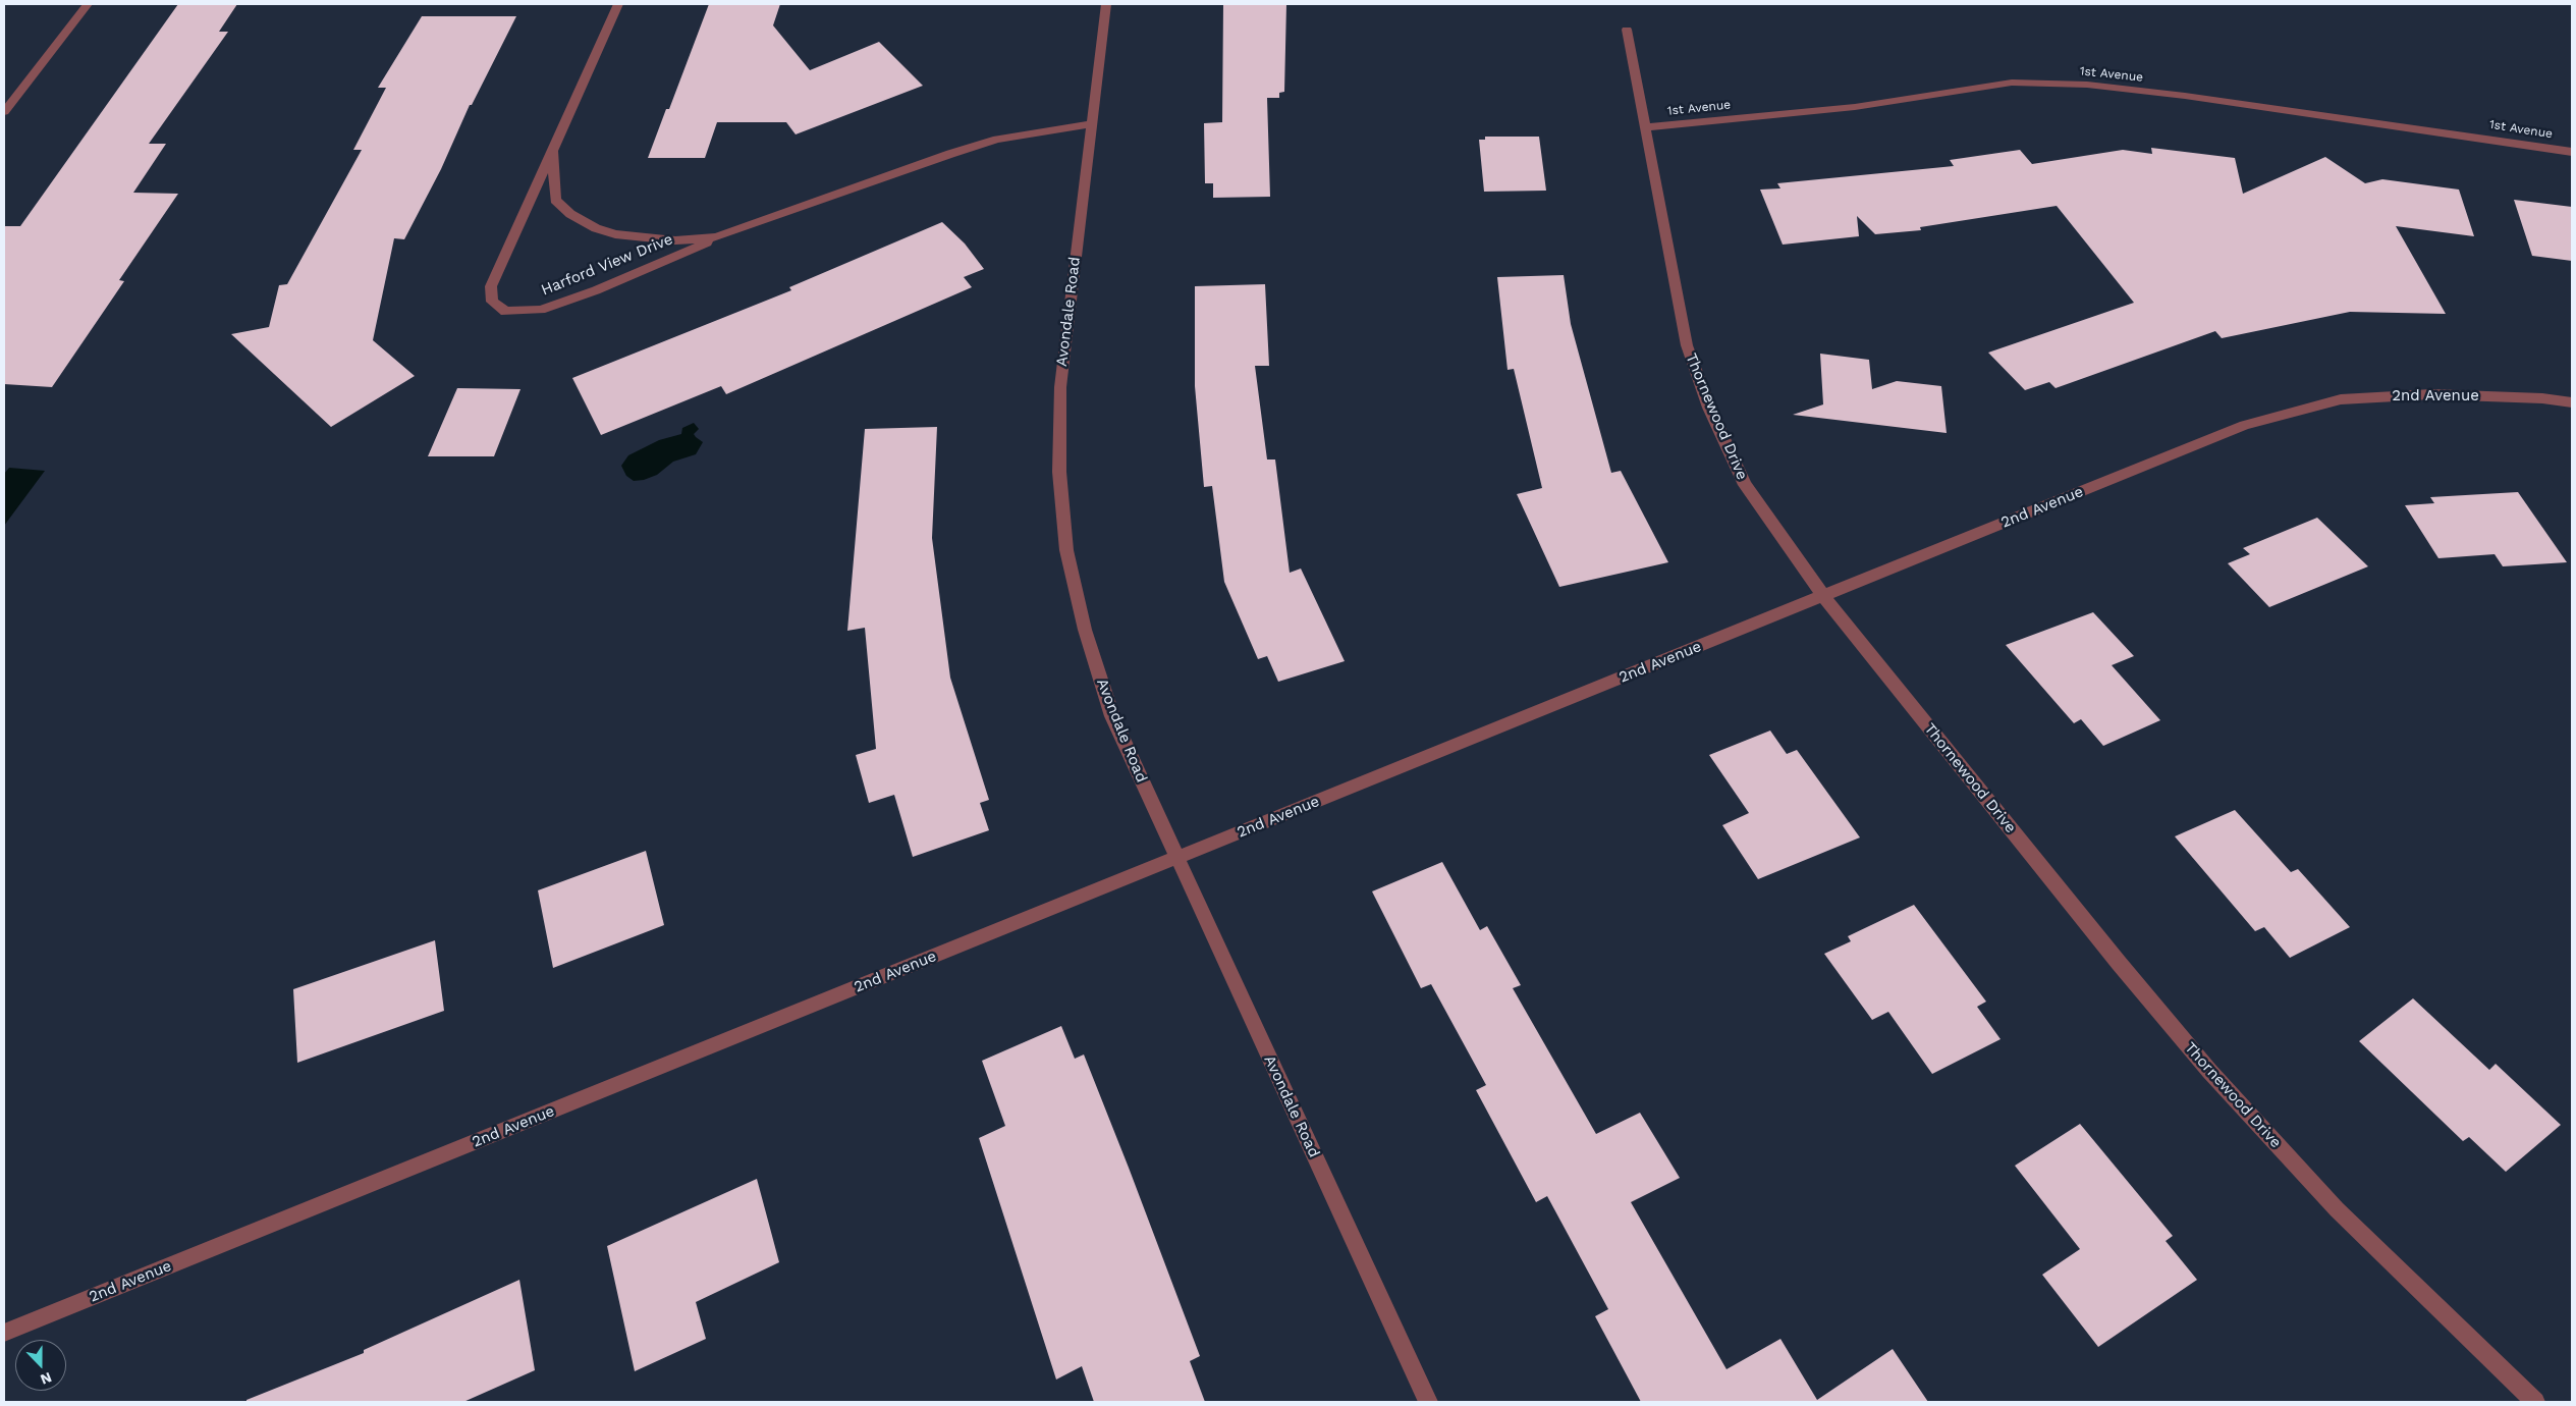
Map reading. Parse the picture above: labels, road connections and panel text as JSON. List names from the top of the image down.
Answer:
{
  "streets": {
    "street": [
      "1st Avenue",
      "Harford View Drive",
      "Avondale Road",
      "2nd Avenue",
      "Thornewood Drive"
    ]
  },
  "crossings": [
    ["1st Avenue", "Thornewood Drive"],
    ["Harford View Drive", "Avondale Road"],
    ["Avondale Road", "2nd Avenue"],
    ["2nd Avenue", "Thornewood Drive"]
  ],
  "north": "bottom"
}
